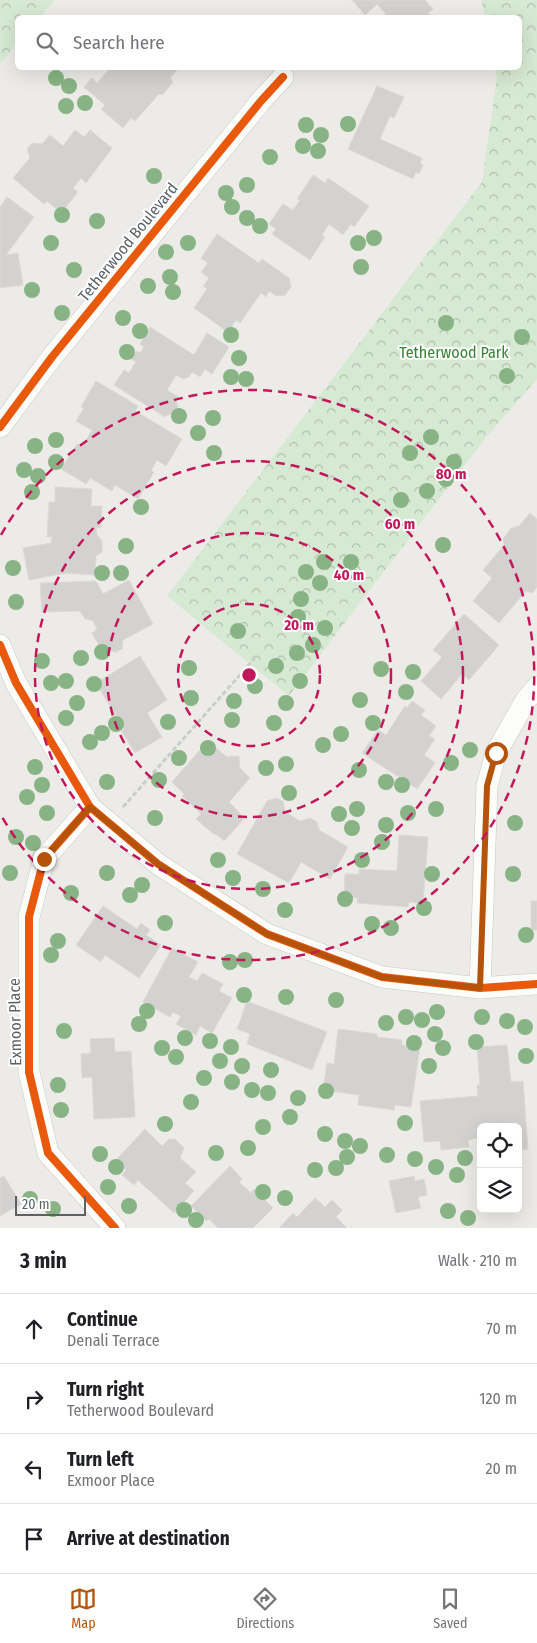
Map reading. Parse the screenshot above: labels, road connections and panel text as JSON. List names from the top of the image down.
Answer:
{
  "streets": {
    "street": ["Tetherwood Boulevard", "Exmoor Place"]
  },
  "parks": ["Tetherwood Park"],
  "scale_bar": "20 m",
  "page": {
    "search": "Search here",
    "scale": "20 m",
    "heading": ["3 min", "Walk · 210 m"],
    "list": [
      ["Continue", "Denali Terrace", "70 m"],
      ["Turn right", "Tetherwood Boulevard", "120 m"],
      ["Turn left", "Exmoor Place", "20 m"],
      "Arrive at destination"
    ],
    "nav": ["Map", "Directions", "Saved"]
  },
  "rings": [
    "80 m",
    "60 m",
    "40 m",
    "20 m"
  ]
}
